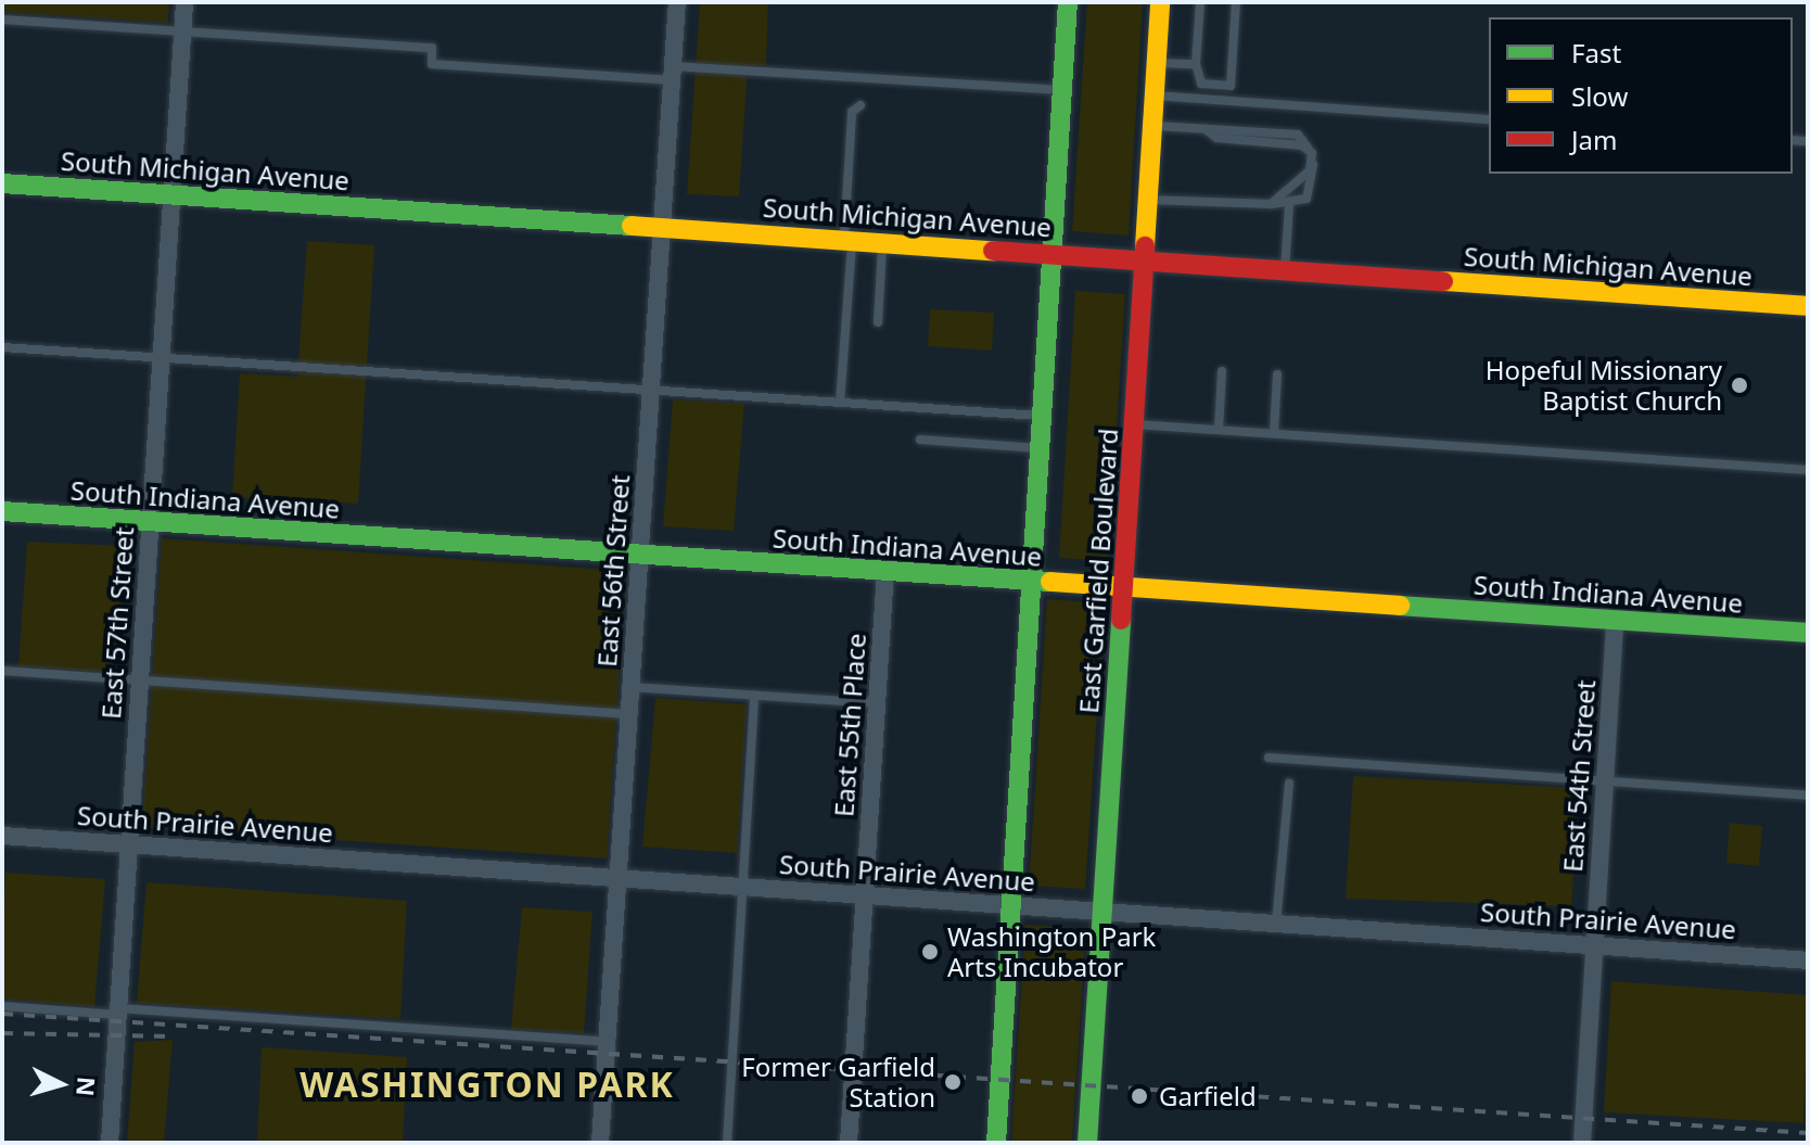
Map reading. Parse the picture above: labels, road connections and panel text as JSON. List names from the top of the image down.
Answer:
{
  "streets": {
    "street": [
      "South Michigan Avenue",
      "South Indiana Avenue",
      "East 56th Street",
      "East Garfield Boulevard",
      "East 57th Street",
      "East 55th Place",
      "East 54th Street",
      "South Prairie Avenue"
    ]
  },
  "crossings": [
    ["South Michigan Avenue", "East 56th Street"],
    ["South Michigan Avenue", "East Garfield Boulevard"],
    ["South Michigan Avenue", "East 57th Street"],
    ["South Indiana Avenue", "East 56th Street"],
    ["South Indiana Avenue", "East Garfield Boulevard"],
    ["South Indiana Avenue", "East 57th Street"],
    ["South Indiana Avenue", "East 55th Place"],
    ["South Indiana Avenue", "East 54th Street"],
    ["East 56th Street", "South Prairie Avenue"],
    ["East Garfield Boulevard", "South Prairie Avenue"],
    ["East 57th Street", "South Prairie Avenue"],
    ["East 55th Place", "South Prairie Avenue"],
    ["East 54th Street", "South Prairie Avenue"]
  ],
  "districts": ["WASHINGTON PARK"],
  "places": [
    "Hopeful Missionary Baptist Church",
    "Washington Park Arts Incubator",
    "Former Garfield Station",
    "Garfield"
  ],
  "legend": ["Fast", "Slow", "Jam"],
  "north": "right"
}
